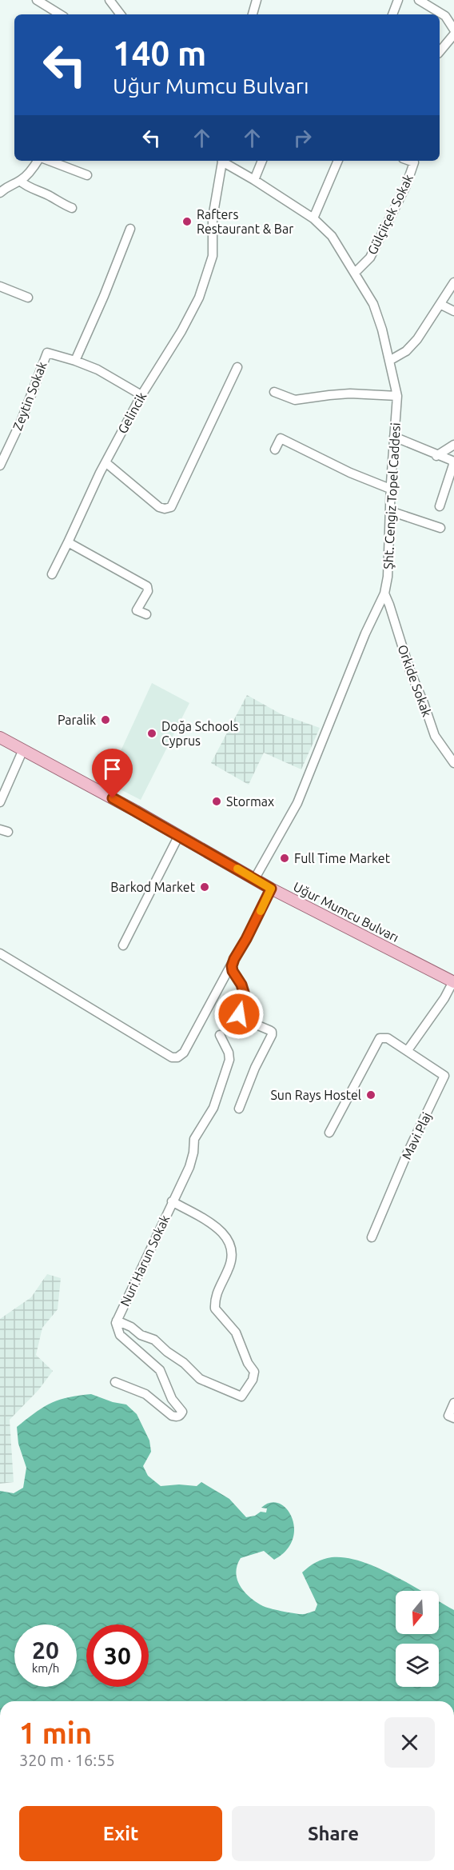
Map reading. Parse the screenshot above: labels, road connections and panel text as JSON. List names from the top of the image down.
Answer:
{
  "streets": {
    "main road": ["Uğur Mumcu Bulvarı"],
    "street": [
      "Gülçiiçek Sokak",
      "Zeytin Sokak",
      "Gelincik",
      "Şht. Cengiz Topel Caddesi",
      "Orkide Sokak",
      "Mavi Plaj",
      "Nuri Harun Sokak"
    ]
  },
  "crossings": [
    ["Gülçiiçek Sokak", "Şht. Cengiz Topel Caddesi"],
    ["Şht. Cengiz Topel Caddesi", "Orkide Sokak"],
    ["Şht. Cengiz Topel Caddesi", "Uğur Mumcu Bulvarı"]
  ],
  "places": [
    "Rafters Restaurant & Bar",
    "Paralik",
    "Doğa Schools Cyprus",
    "Stormax",
    "Full Time Market",
    "Barkod Market",
    "Sun Rays Hostel"
  ],
  "north": "bottom",
  "page": {
    "turn": ["140 m", "Uğur Mumcu Bulvarı"],
    "speed": "20 km/h",
    "limit": "30",
    "heading": ["1 min", "320 m · 16:55"],
    "buttons": ["Exit", "Share"]
  }
}
